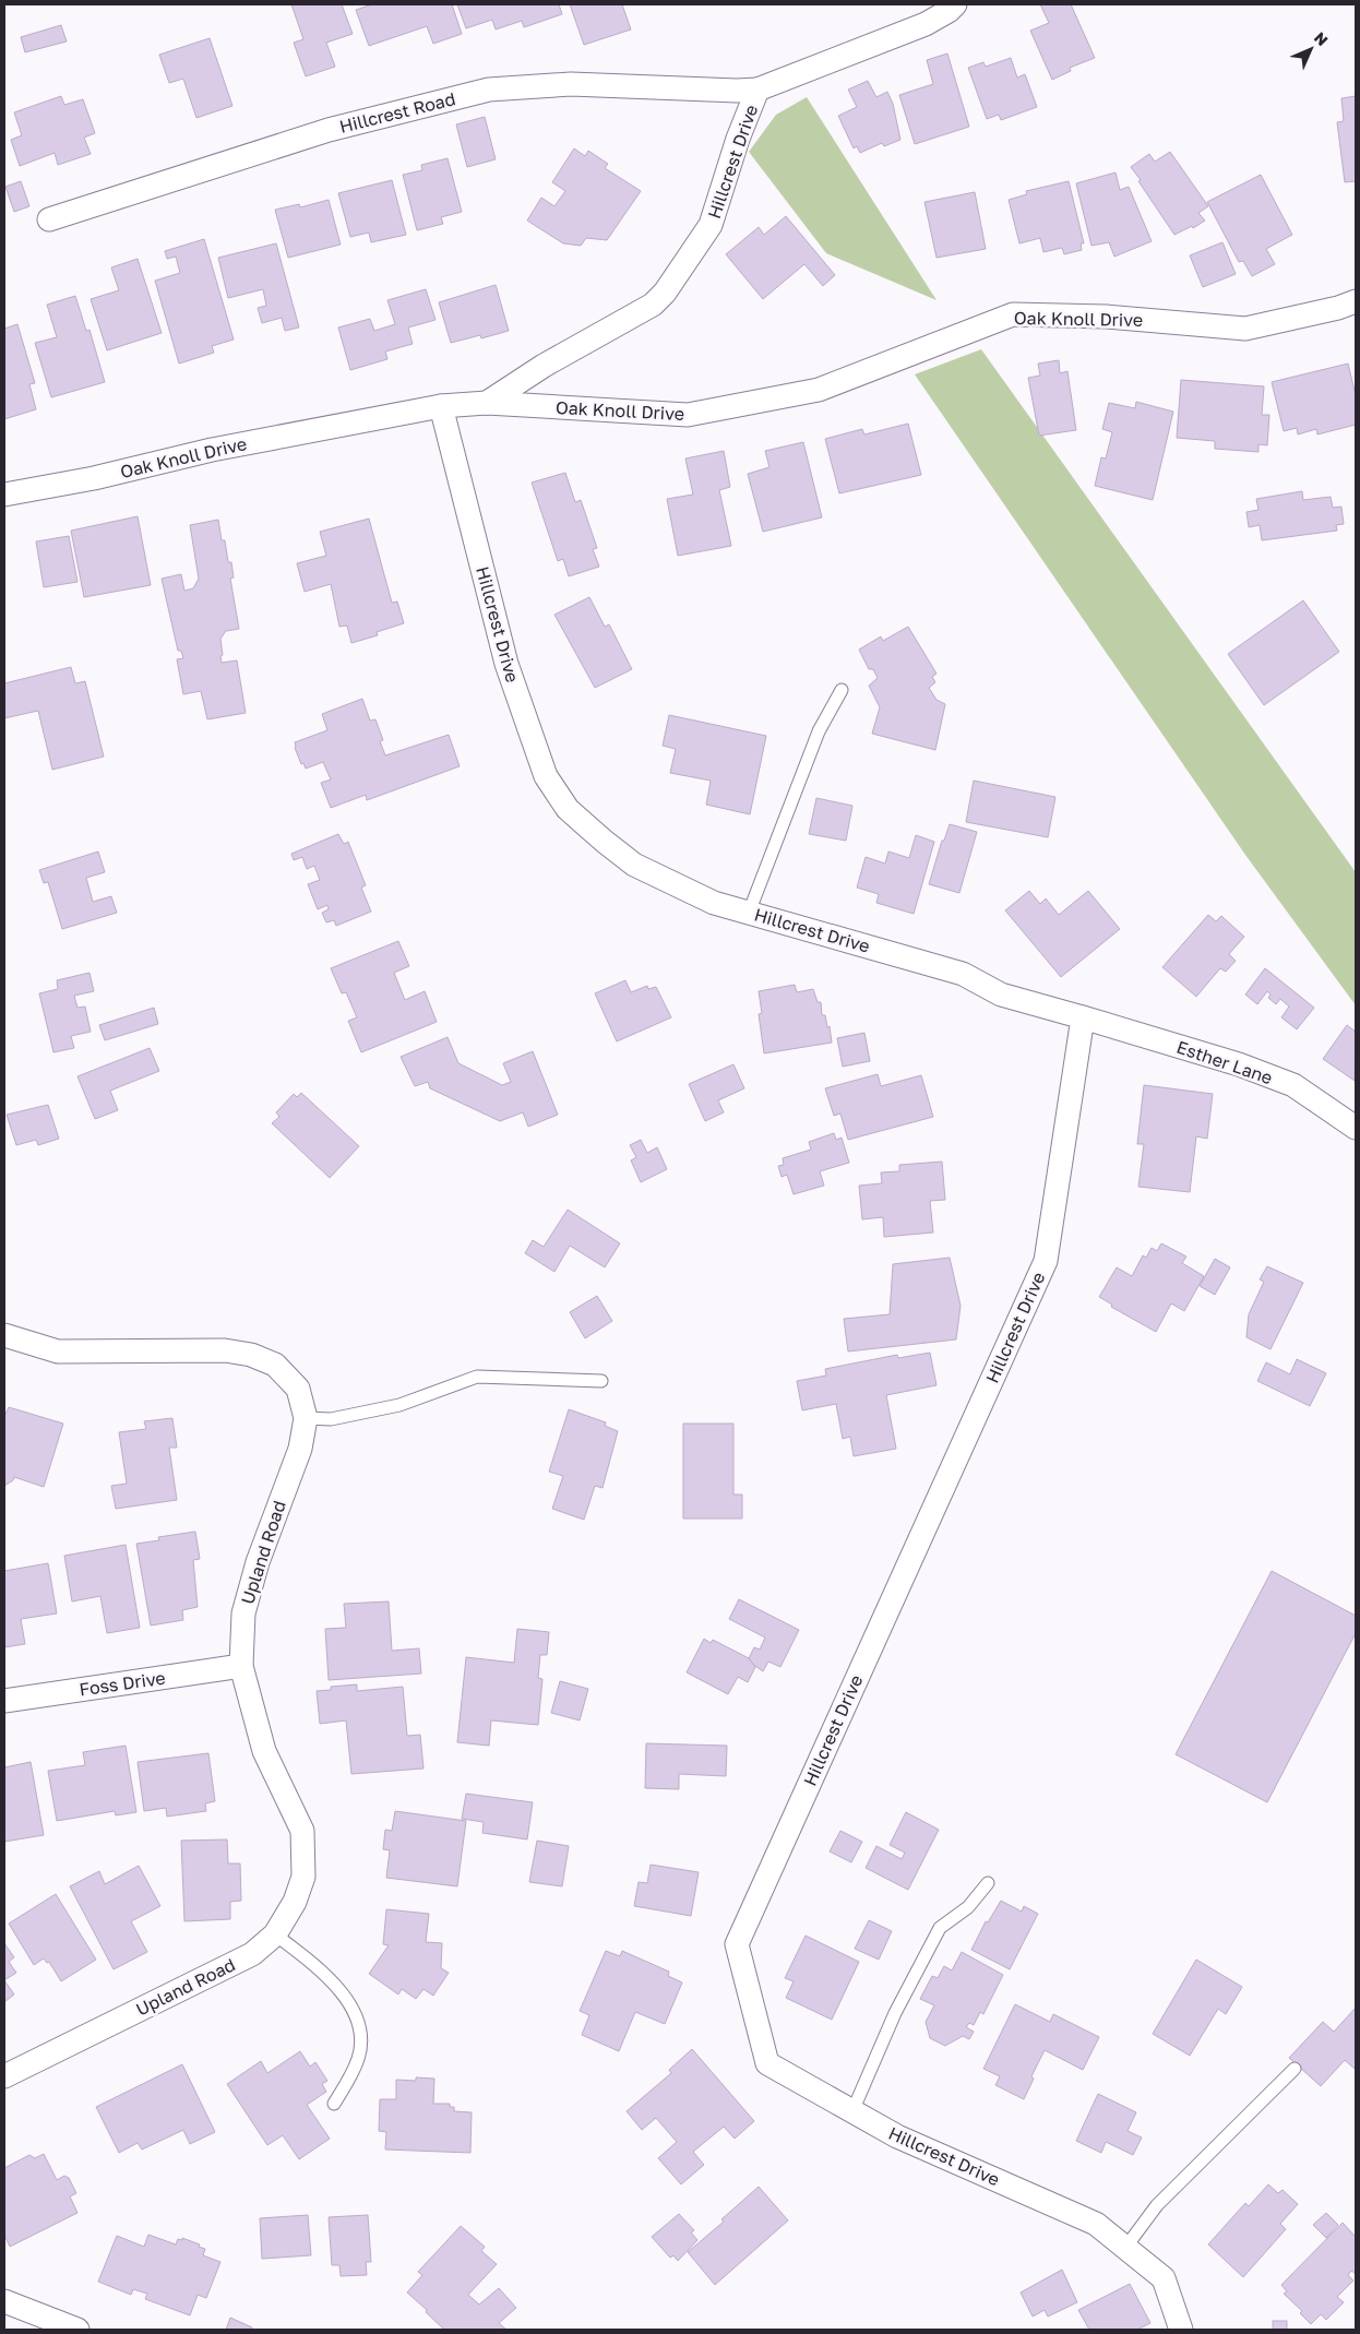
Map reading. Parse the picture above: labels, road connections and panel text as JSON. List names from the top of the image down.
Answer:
{
  "streets": {
    "street": [
      "Hillcrest Road",
      "Hillcrest Drive",
      "Oak Knoll Drive",
      "Esther Lane",
      "Upland Road",
      "Foss Drive"
    ]
  },
  "crossings": [
    ["Hillcrest Road", "Hillcrest Drive"],
    ["Hillcrest Drive", "Oak Knoll Drive"],
    ["Hillcrest Drive", "Esther Lane"],
    ["Upland Road", "Foss Drive"]
  ],
  "north": "top right"
}
